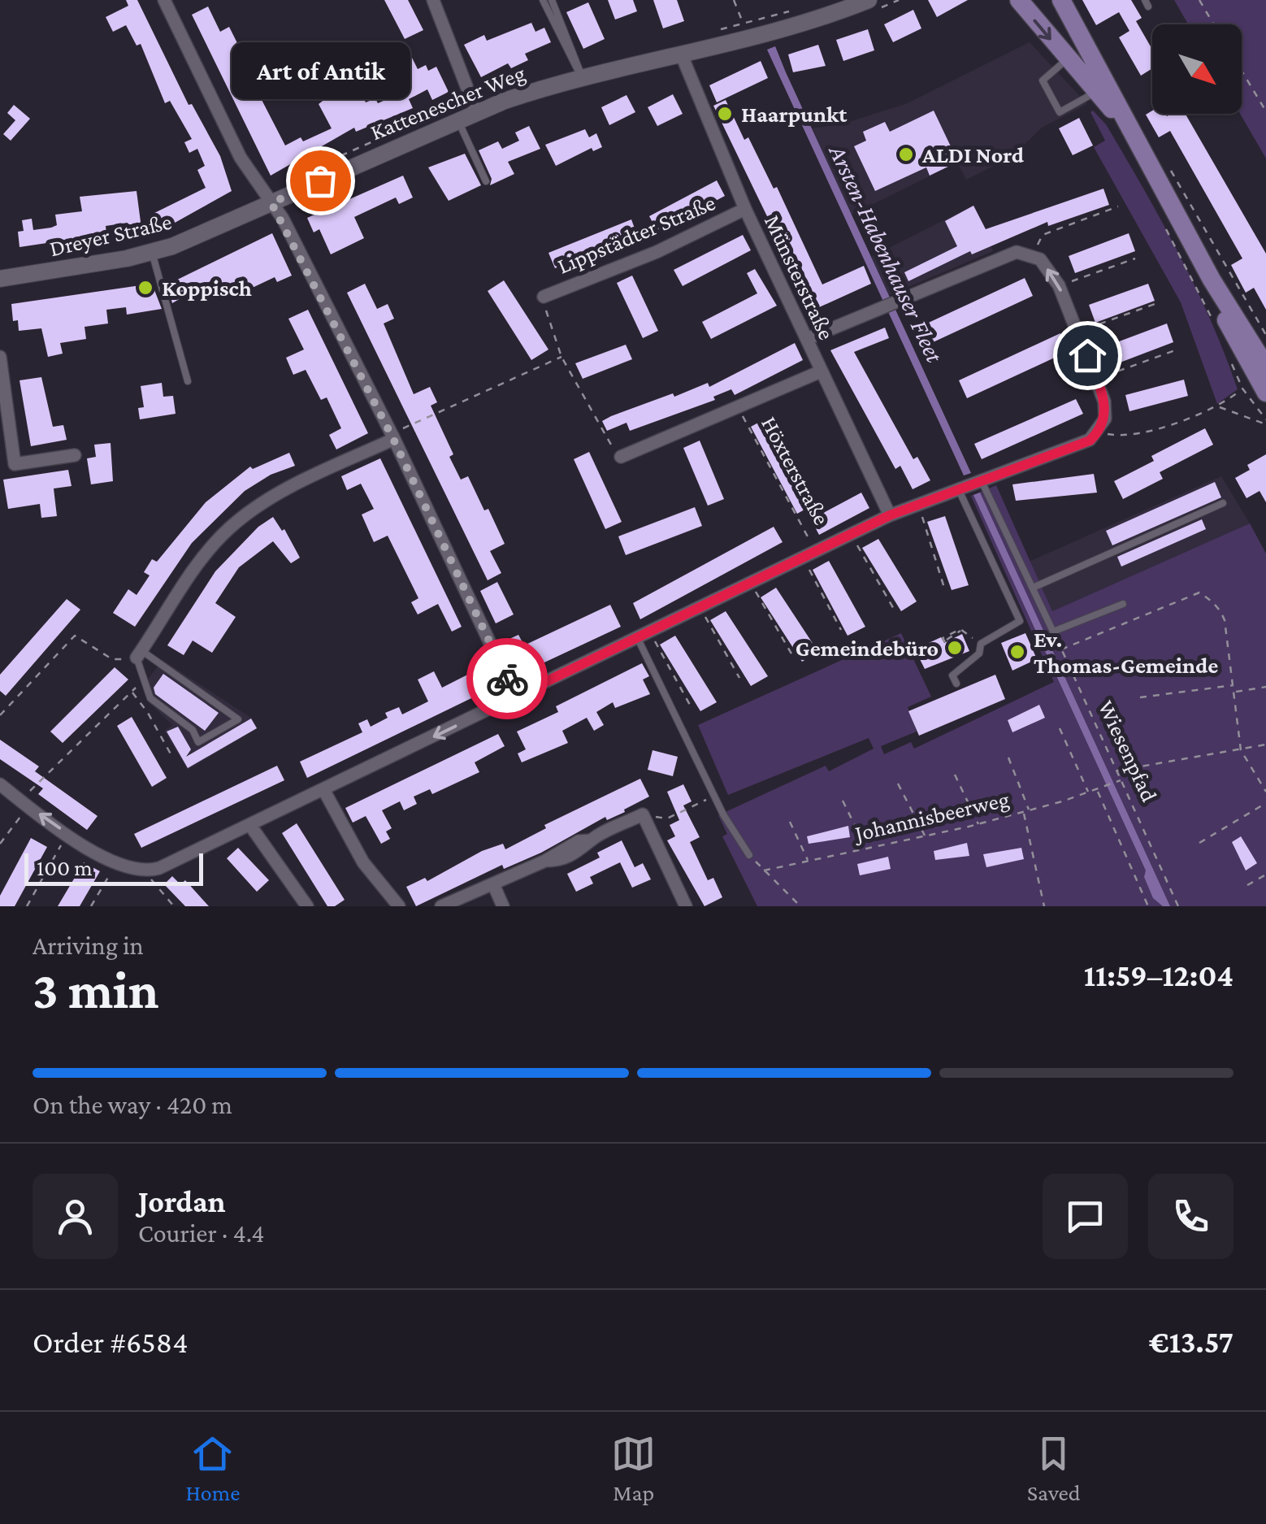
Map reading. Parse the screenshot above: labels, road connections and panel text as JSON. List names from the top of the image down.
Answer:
{
  "streets": {
    "street": [
      "Kattenescher Weg",
      "Lippstädter Straße",
      "Dreyer Straße",
      "Münsterstraße",
      "Höxterstraße"
    ],
    "path": ["Wiesenpfad", "Johannisbeerweg"]
  },
  "crossings": [
    ["Kattenescher Weg", "Dreyer Straße"],
    ["Kattenescher Weg", "Münsterstraße"],
    ["Lippstädter Straße", "Münsterstraße"],
    ["Münsterstraße", "Höxterstraße"],
    ["Wiesenpfad", "Johannisbeerweg"]
  ],
  "water": ["Arsten-Habenhauser Fleet"],
  "places": [
    "Haarpunkt",
    "ALDI Nord",
    "Art of Antik",
    "Koppisch",
    "Gemeindebüro",
    "Ev. Thomas-Gemeinde"
  ],
  "scale_bar": "100 m",
  "north": "bottom right",
  "page": {
    "bubble": "Art of Antik",
    "scale": "100 m",
    "heading": ["3 min", "Arriving in", "11:59–12:04"],
    "panel": [
      "Jordan",
      "Courier · 4.4",
      "Order #6584",
      "€13.57"
    ],
    "bar": "On the way · 420 m",
    "tabs": ["Home", "Map", "Saved"]
  }
}
